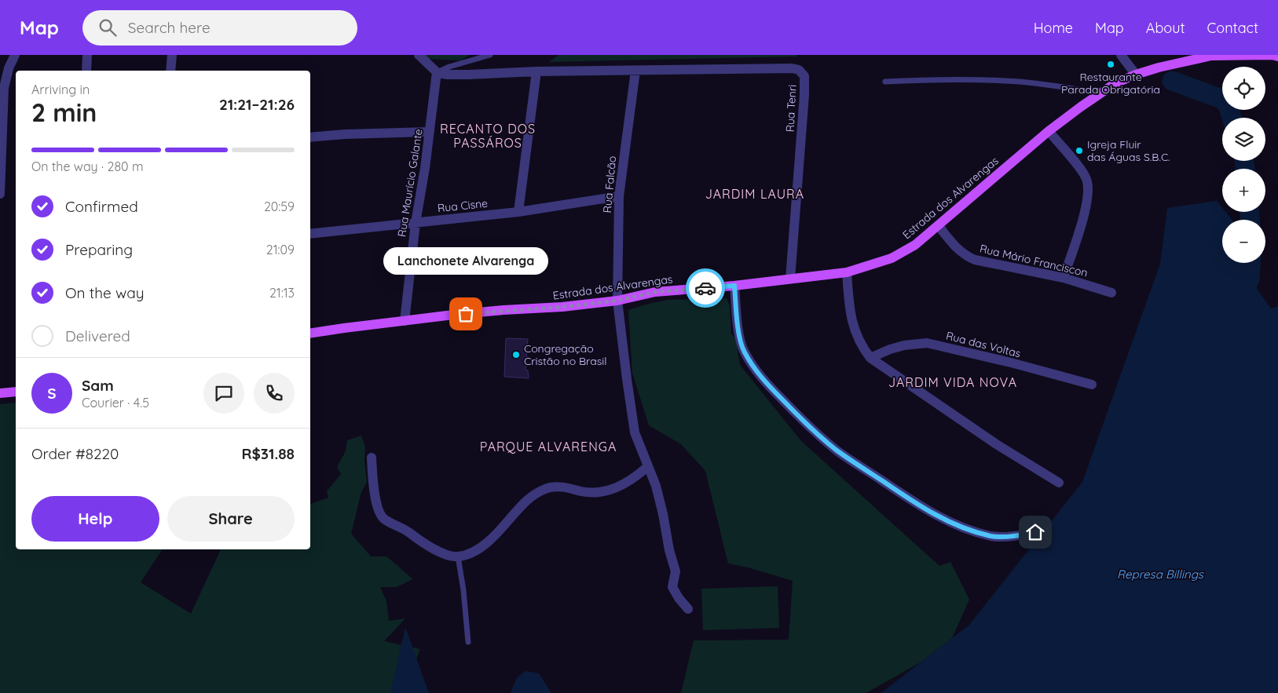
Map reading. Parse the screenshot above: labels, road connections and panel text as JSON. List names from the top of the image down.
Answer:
{
  "streets": {
    "main road": ["Estrada dos Alvarengas"],
    "street": [
      "Rua Tenri",
      "Rua Maurício Galante",
      "Rua Falcão",
      "Rua Cisne",
      "Rua Mário Franciscon",
      "Rua das Voltas"
    ]
  },
  "crossings": [
    ["Rua Tenri", "Rua Maurício Galante"],
    ["Rua Tenri", "Rua Falcão"],
    ["Rua Tenri", "Estrada dos Alvarengas"],
    ["Rua Maurício Galante", "Estrada dos Alvarengas"],
    ["Rua Maurício Galante", "Rua Cisne"],
    ["Rua Falcão", "Estrada dos Alvarengas"],
    ["Rua Falcão", "Rua Cisne"],
    ["Estrada dos Alvarengas", "Rua Mário Franciscon"]
  ],
  "districts": [
    "RECANTO DOS PASSÁROS",
    "JARDIM LAURA",
    "JARDIM VIDA NOVA",
    "PARQUE ALVARENGA"
  ],
  "water": ["Represa Billings"],
  "places": [
    "Restaurante Parada Obrigatória",
    "Igreja Fluir das Águas S.B.C.",
    "Lanchonete Alvarenga",
    "Congregação Cristão no Brasil"
  ],
  "page": {
    "header": "Map",
    "search": "Search here",
    "nav": [
      "Home",
      "Map",
      "About",
      "Contact"
    ],
    "map_buttons": ["+", "−"],
    "heading": ["2 min", "Arriving in", "21:21–21:26"],
    "panel": [
      "Sam",
      "Courier · 4.5",
      "Order #8220",
      "R$31.88"
    ],
    "bar": "On the way · 280 m",
    "list": [
      ["Confirmed", "20:59"],
      ["Preparing", "21:09"],
      ["On the way", "21:13"],
      "Delivered"
    ],
    "bubble": "Lanchonete Alvarenga",
    "round": "S",
    "buttons": ["Help", "Share"]
  }
}
